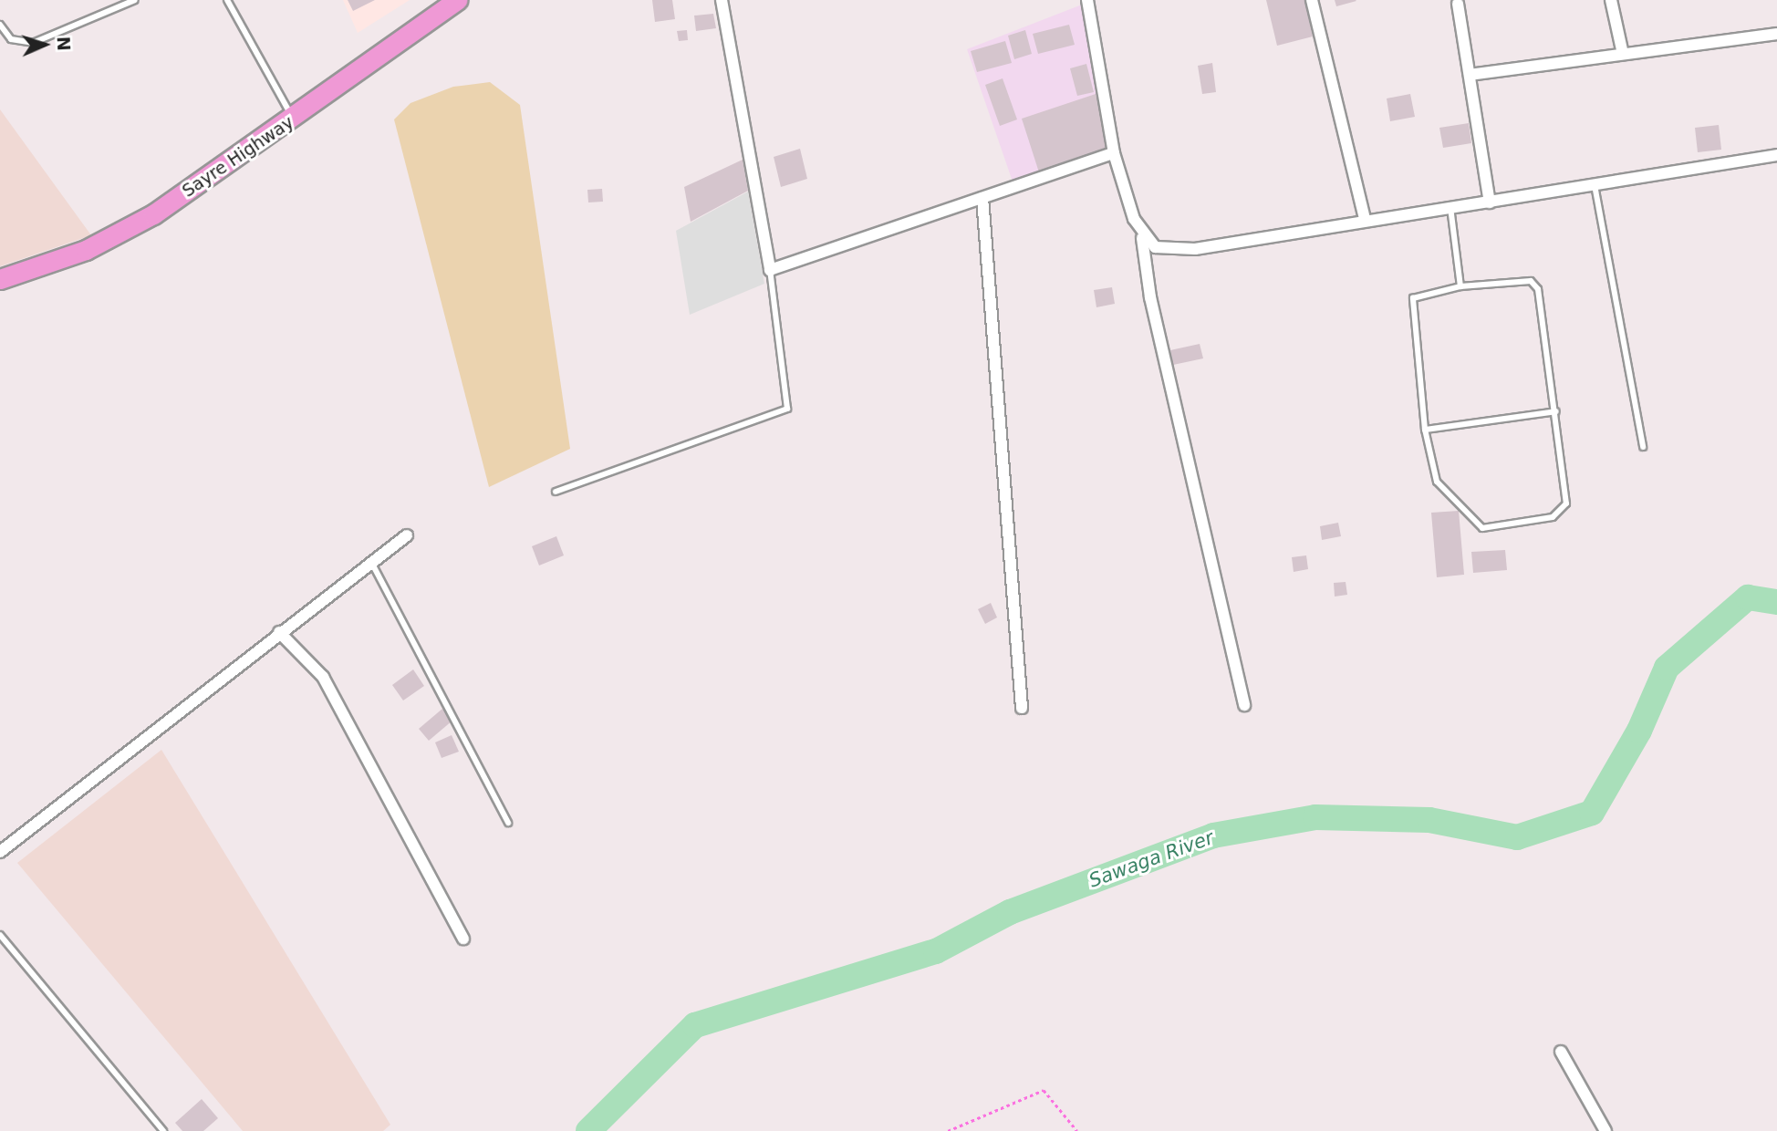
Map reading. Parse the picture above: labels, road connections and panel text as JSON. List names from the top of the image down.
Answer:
{
  "streets": {
    "highway": ["Sayre Highway"]
  },
  "water": ["Sawaga River"],
  "north": "right"
}
